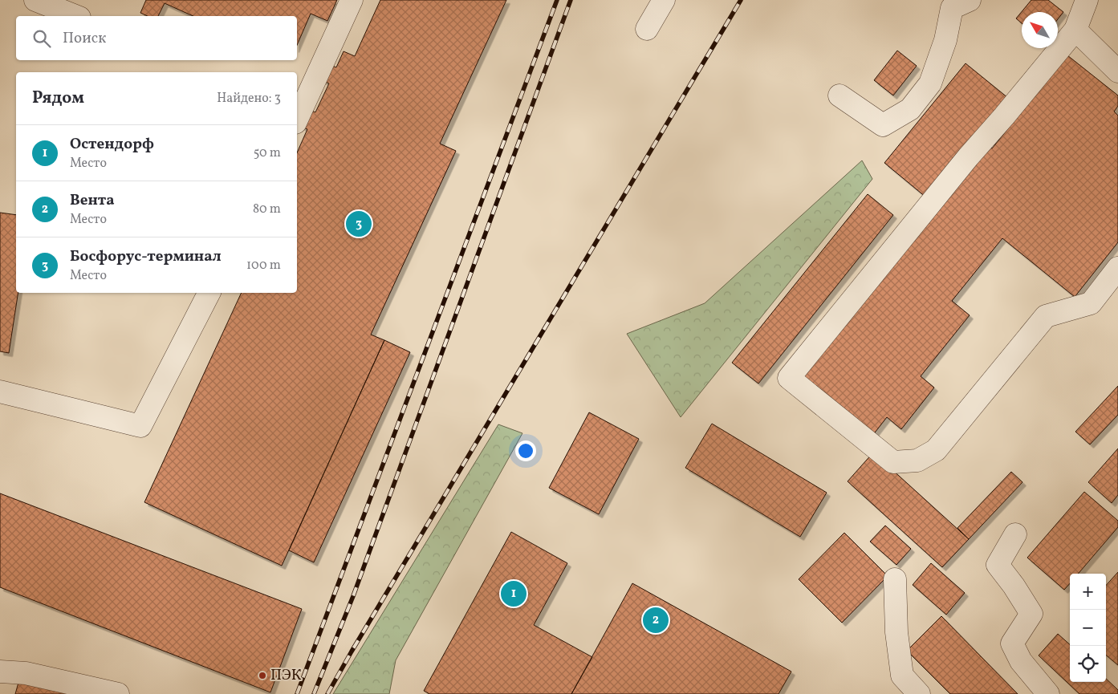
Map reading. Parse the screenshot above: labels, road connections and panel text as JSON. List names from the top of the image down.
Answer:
{
  "places": ["ПЭК"],
  "north": "top left",
  "page": {
    "search": "Поиск",
    "heading": ["Рядом", "Найдено: 3"],
    "list": [
      {
        "mark": "1",
        "name": "Остендорф",
        "note": "Место",
        "value": "50 m"
      },
      {
        "mark": "2",
        "name": "Вента",
        "note": "Место",
        "value": "80 m"
      },
      {
        "mark": "3",
        "name": "Босфорус-терминал",
        "note": "Место",
        "value": "100 m"
      }
    ],
    "pins": ["3", "1", "2"],
    "map_buttons": ["+", "−"]
  }
}
